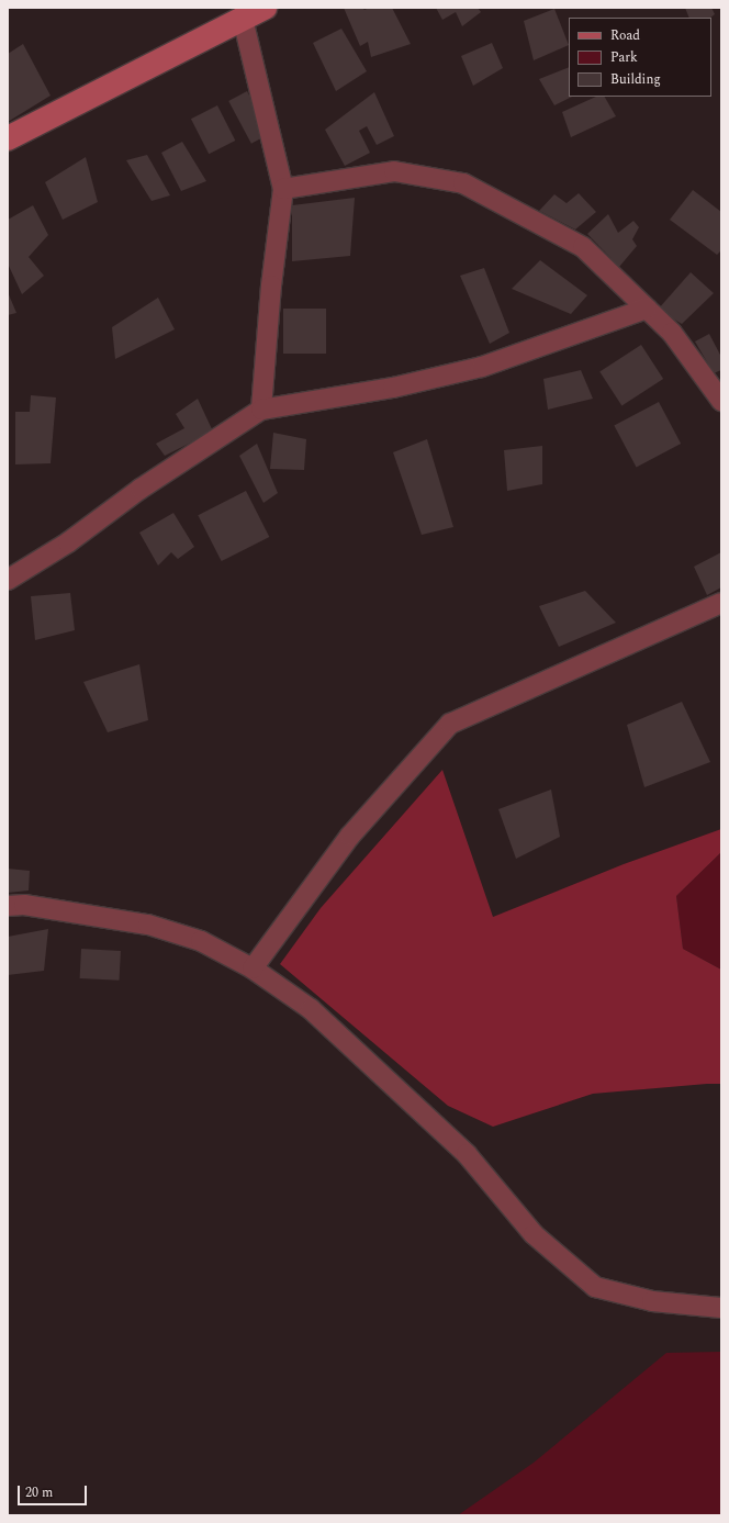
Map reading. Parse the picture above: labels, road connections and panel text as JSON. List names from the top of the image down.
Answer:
{
  "legend": ["Road", "Park", "Building"],
  "scale_bar": "20 m"
}
